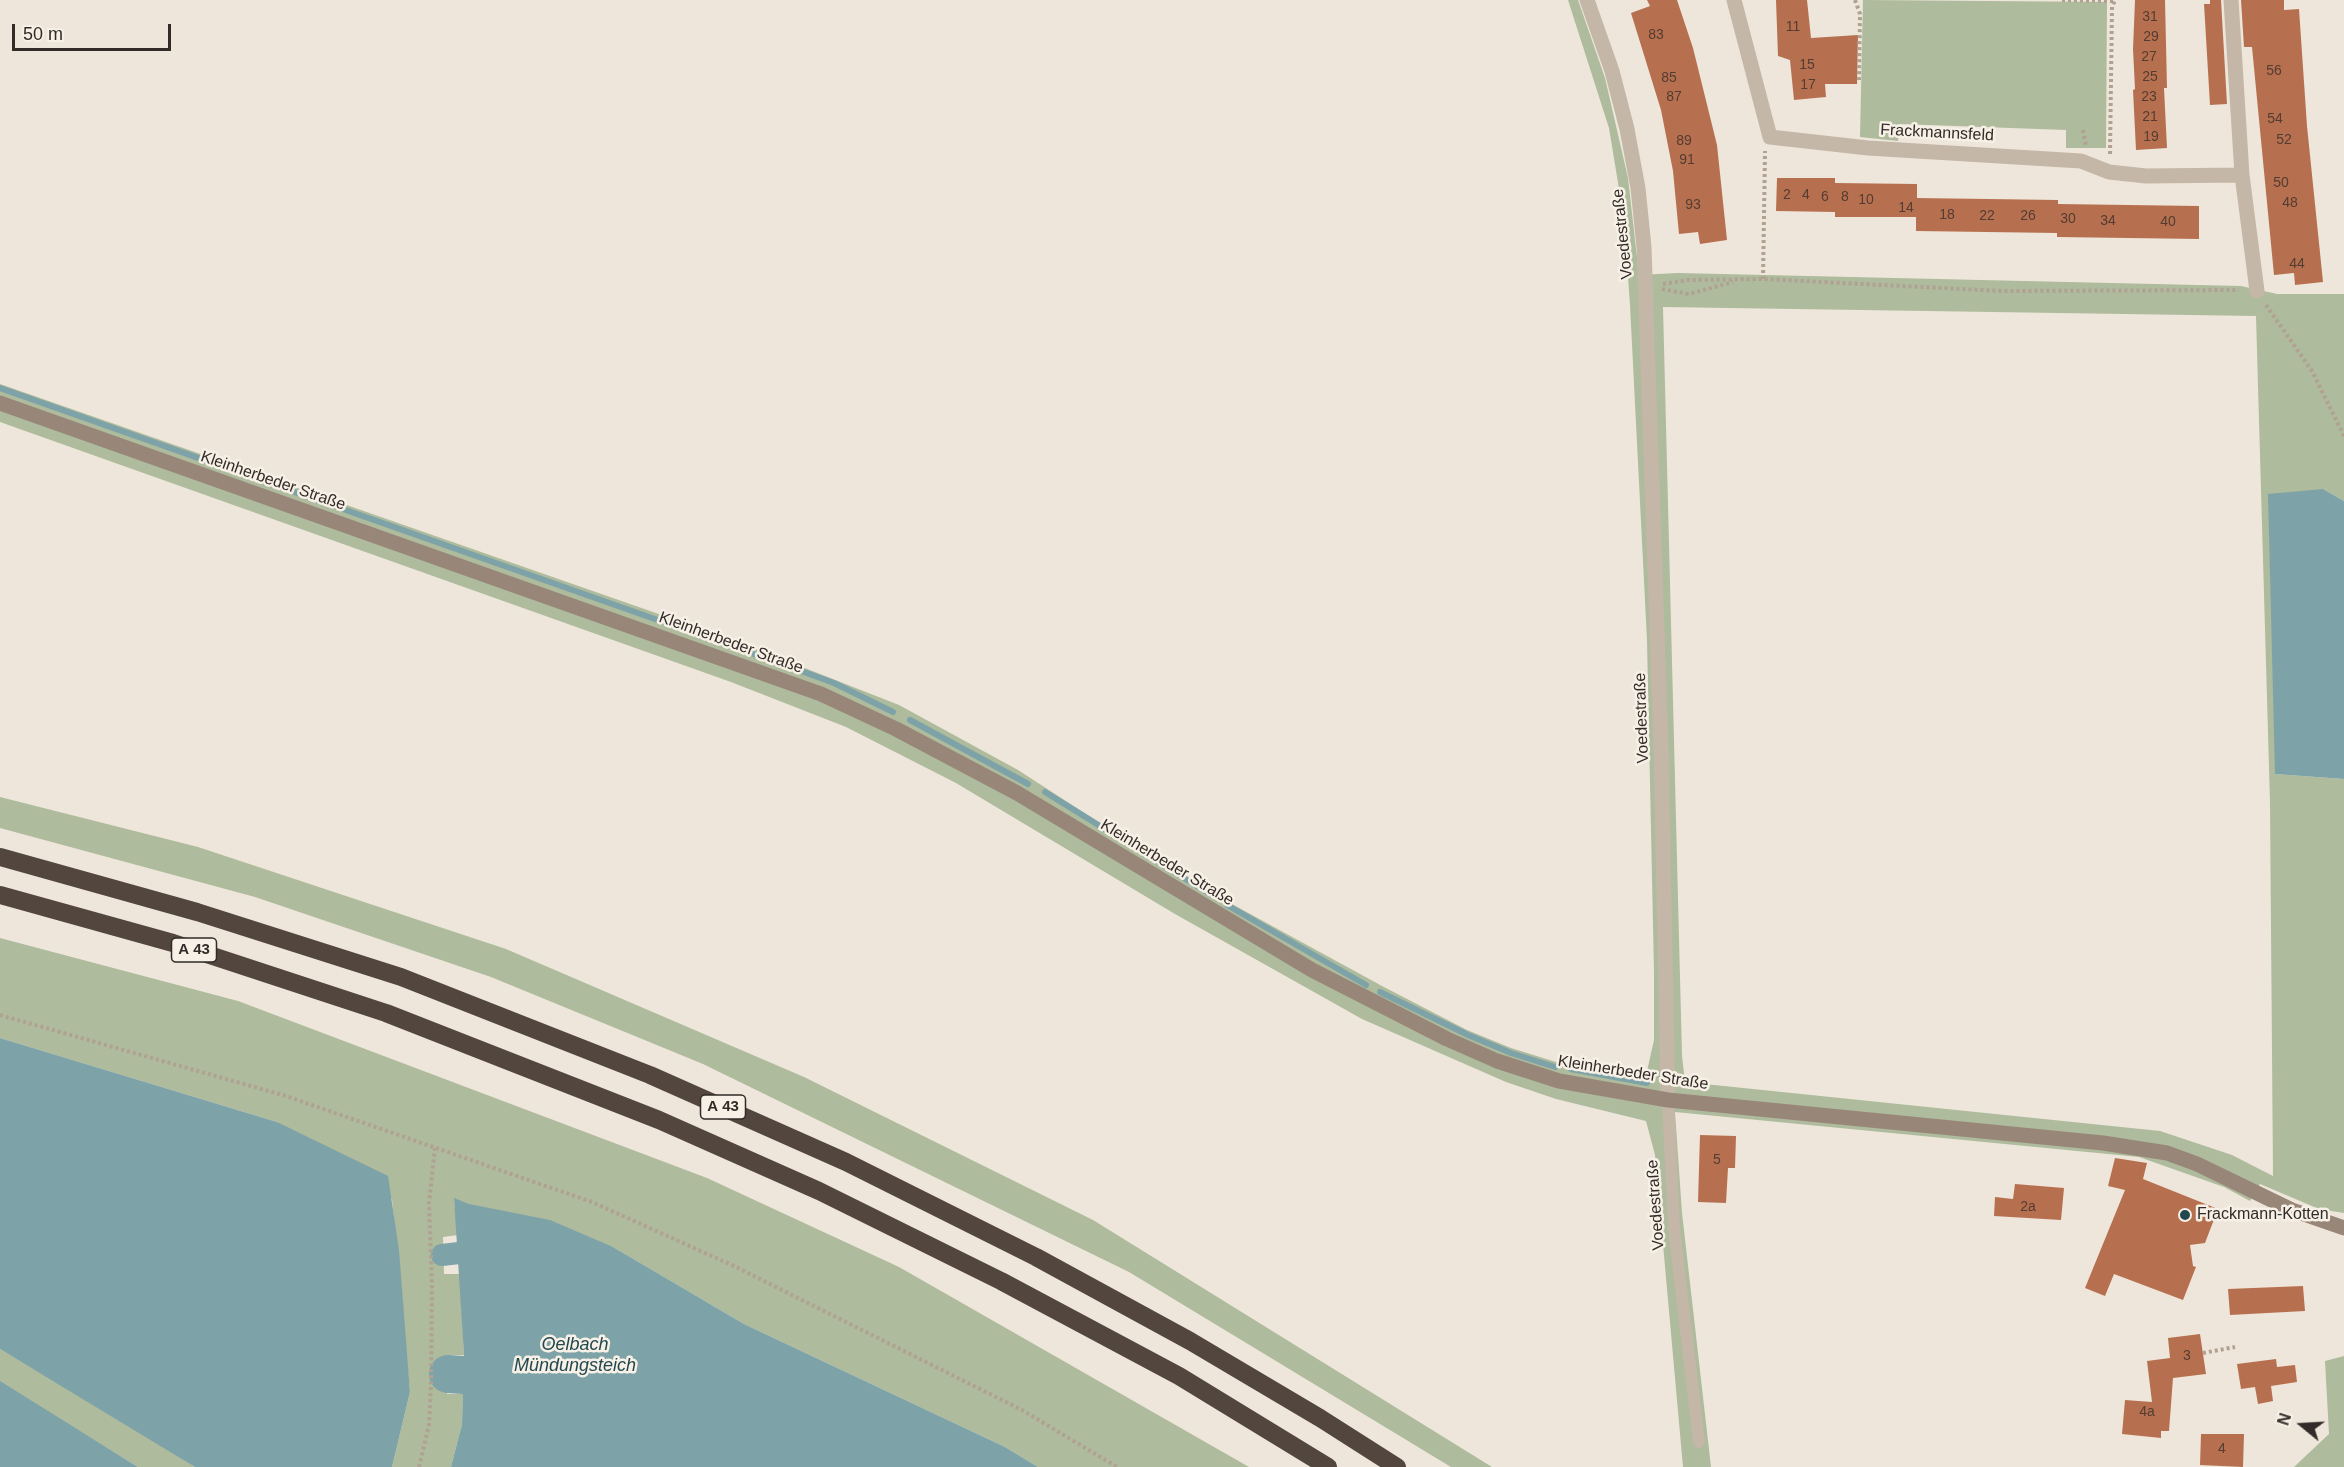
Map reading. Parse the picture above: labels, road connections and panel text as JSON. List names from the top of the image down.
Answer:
{
  "streets": {
    "highway": ["A 43"],
    "street": ["Frackmannsfeld", "Voedestraße", "Kleinherbeder Straße"]
  },
  "crossings": [
    ["Voedestraße", "Kleinherbeder Straße"]
  ],
  "water": ["Oelbach Mündungsteich"],
  "places": ["Frackmann-Kotten"],
  "house_numbers": [
    "31",
    "11",
    "83",
    "29",
    "27",
    "15",
    "56",
    "25",
    "85",
    "17",
    "87",
    "23",
    "21",
    "54",
    "19",
    "52",
    "89",
    "91",
    "50",
    "2",
    "4",
    "6",
    "8",
    "10",
    "48",
    "93",
    "14",
    "18",
    "22",
    "26",
    "30",
    "34",
    "40",
    "44",
    "5",
    "2a",
    "3",
    "4a",
    "4"
  ],
  "scale_bar": "50 m",
  "north": "left"
}
